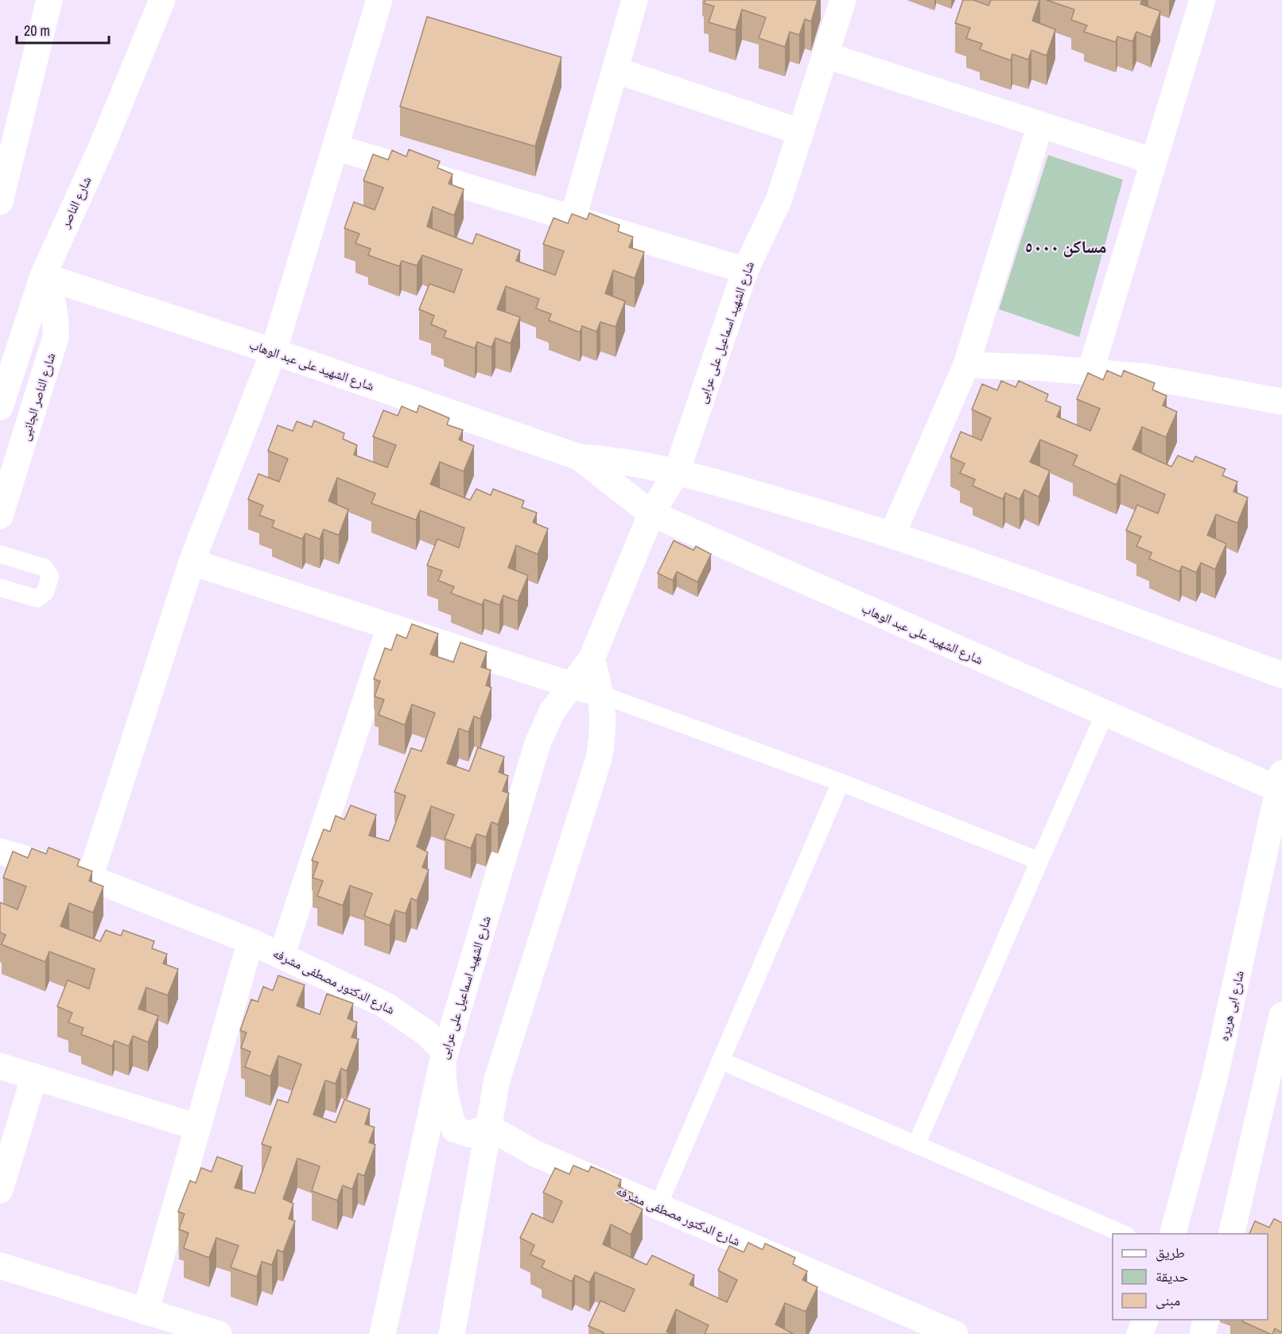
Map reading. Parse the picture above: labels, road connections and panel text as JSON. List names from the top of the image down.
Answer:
{
  "streets": {
    "street": [
      "شارع الناصر",
      "شارع الشهيد اسماعيل على عرابى",
      "شارع الشهيد على عبد الوهاب",
      "شارع الناصر الجانبى",
      "شارع الدكتور مصطفى مشرفه",
      "شارع ابى هريره"
    ]
  },
  "crossings": [
    ["شارع الناصر", "شارع الشهيد على عبد الوهاب"],
    ["شارع الناصر", "شارع الناصر الجانبى"],
    ["شارع الشهيد اسماعيل على عرابى", "شارع الشهيد على عبد الوهاب"],
    ["شارع الشهيد اسماعيل على عرابى", "شارع الدكتور مصطفى مشرفه"],
    ["شارع الشهيد على عبد الوهاب", "شارع الناصر الجانبى"],
    ["شارع الشهيد على عبد الوهاب", "شارع ابى هريره"]
  ],
  "districts": ["مساكن ٥٠٠٠"],
  "legend": ["طريق", "حديقة", "مبنى"],
  "scale_bar": "20 m"
}
